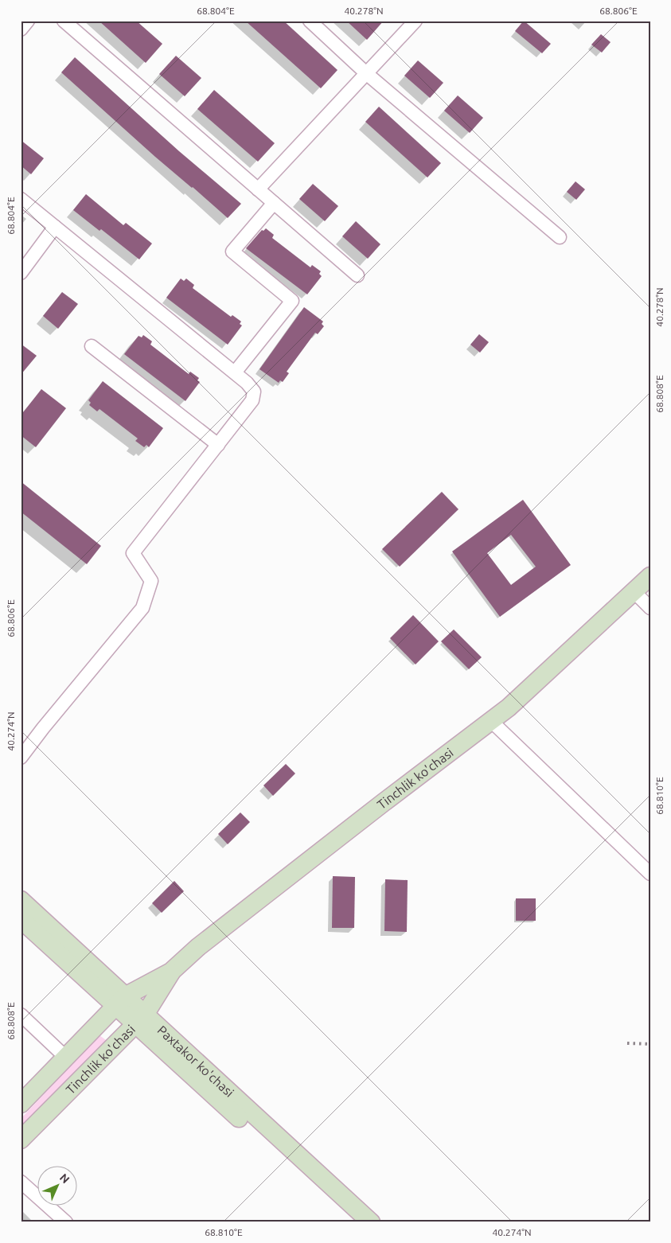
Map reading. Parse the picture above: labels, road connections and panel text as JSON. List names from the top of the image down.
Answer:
{
  "streets": {
    "main road": ["Tinchlik ko'chasi", "Paxtakor ko'chasi"]
  },
  "crossings": [
    ["Tinchlik ko'chasi", "Paxtakor ko'chasi"]
  ],
  "north": "top right",
  "coordinates": [
    "68.804°E",
    "40.278°N",
    "68.806°E",
    "68.808°E",
    "40.274°N",
    "68.810°E"
  ]
}
